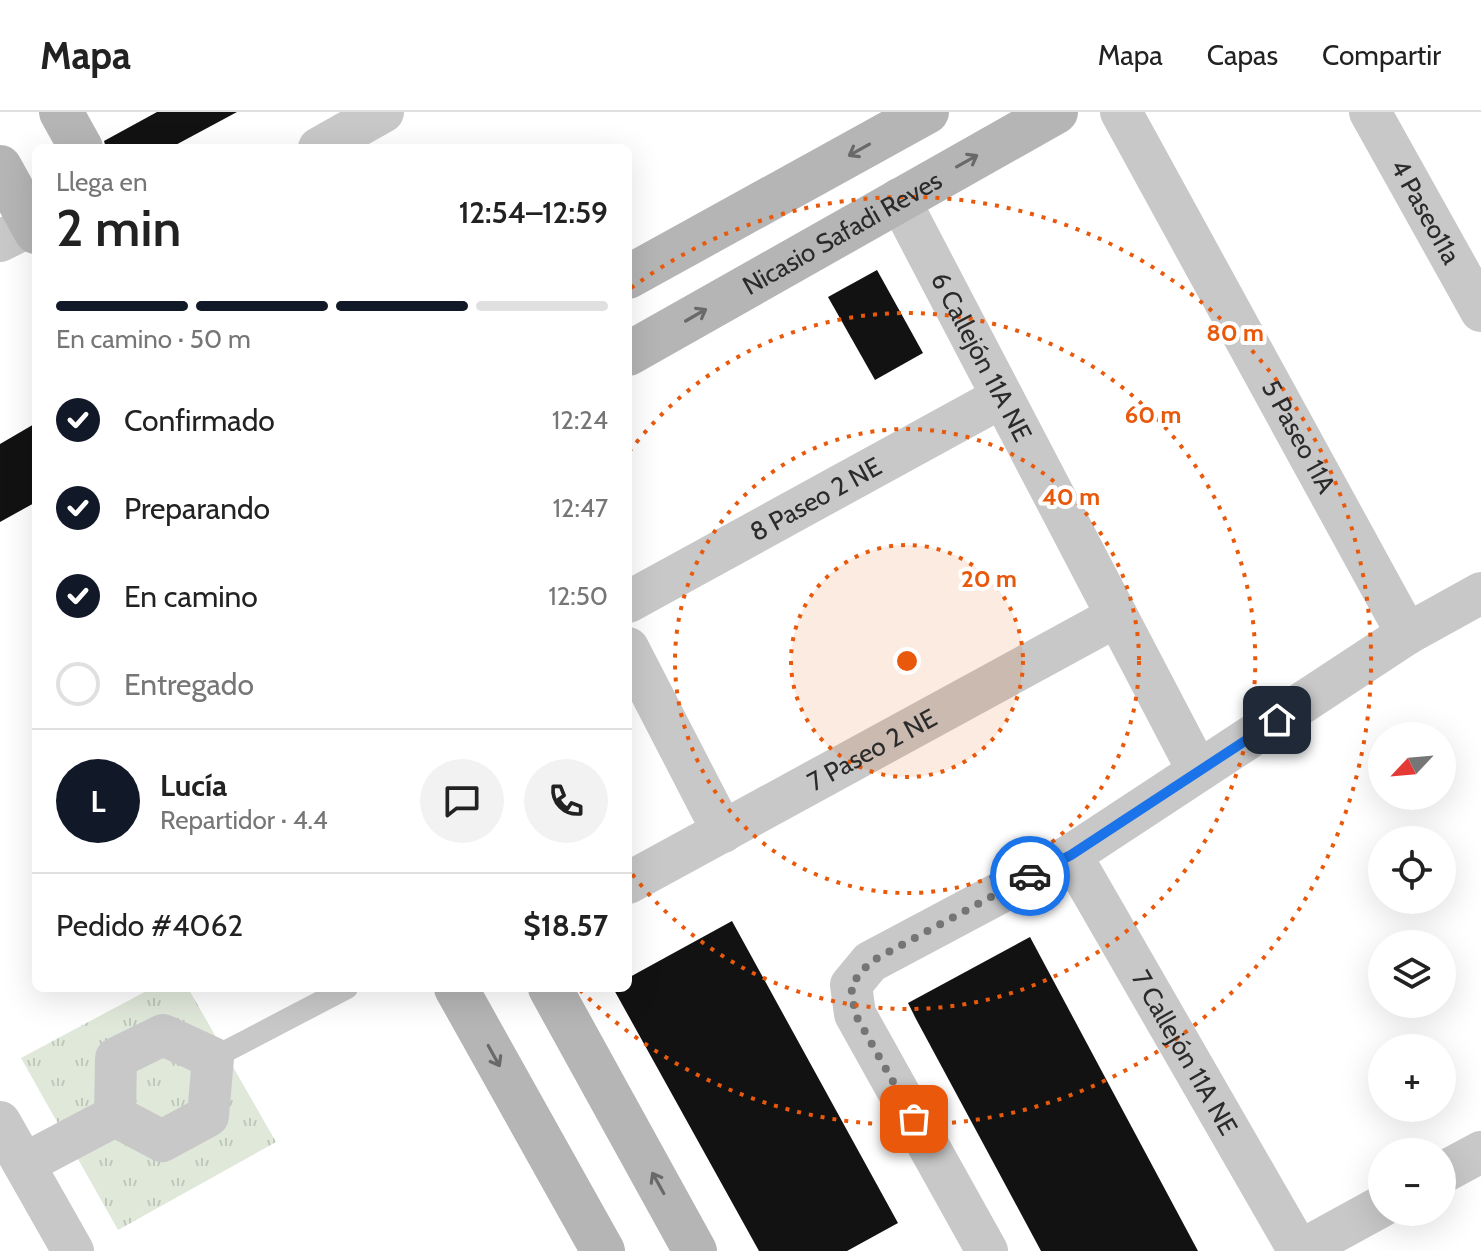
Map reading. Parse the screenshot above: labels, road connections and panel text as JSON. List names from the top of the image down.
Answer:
{
  "streets": {
    "street": [
      "4 Paseo11a",
      "Nicasio Safadi Reves",
      "6 Callejón 11A NE",
      "5 Paseo 11A",
      "8 Paseo 2 NE",
      "7 Paseo 2 NE",
      "7 Callejón 11A NE"
    ]
  },
  "crossings": [
    ["Nicasio Safadi Reves", "6 Callejón 11A NE"],
    ["6 Callejón 11A NE", "8 Paseo 2 NE"],
    ["6 Callejón 11A NE", "7 Paseo 2 NE"]
  ],
  "north": "bottom left",
  "page": {
    "header": "Mapa",
    "nav": ["Mapa", "Capas", "Compartir"],
    "heading": ["2 min", "Llega en", "12:54–12:59"],
    "panel": [
      "Lucía",
      "Repartidor · 4.4",
      "Pedido #4062",
      "$18.57"
    ],
    "bar": "En camino · 50 m",
    "list": [
      ["Confirmado", "12:24"],
      ["Preparando", "12:47"],
      ["En camino", "12:50"],
      "Entregado"
    ],
    "map_buttons": ["+", "−"],
    "round": "L"
  },
  "rings": [
    "80 m",
    "60 m",
    "40 m",
    "20 m"
  ]
}
